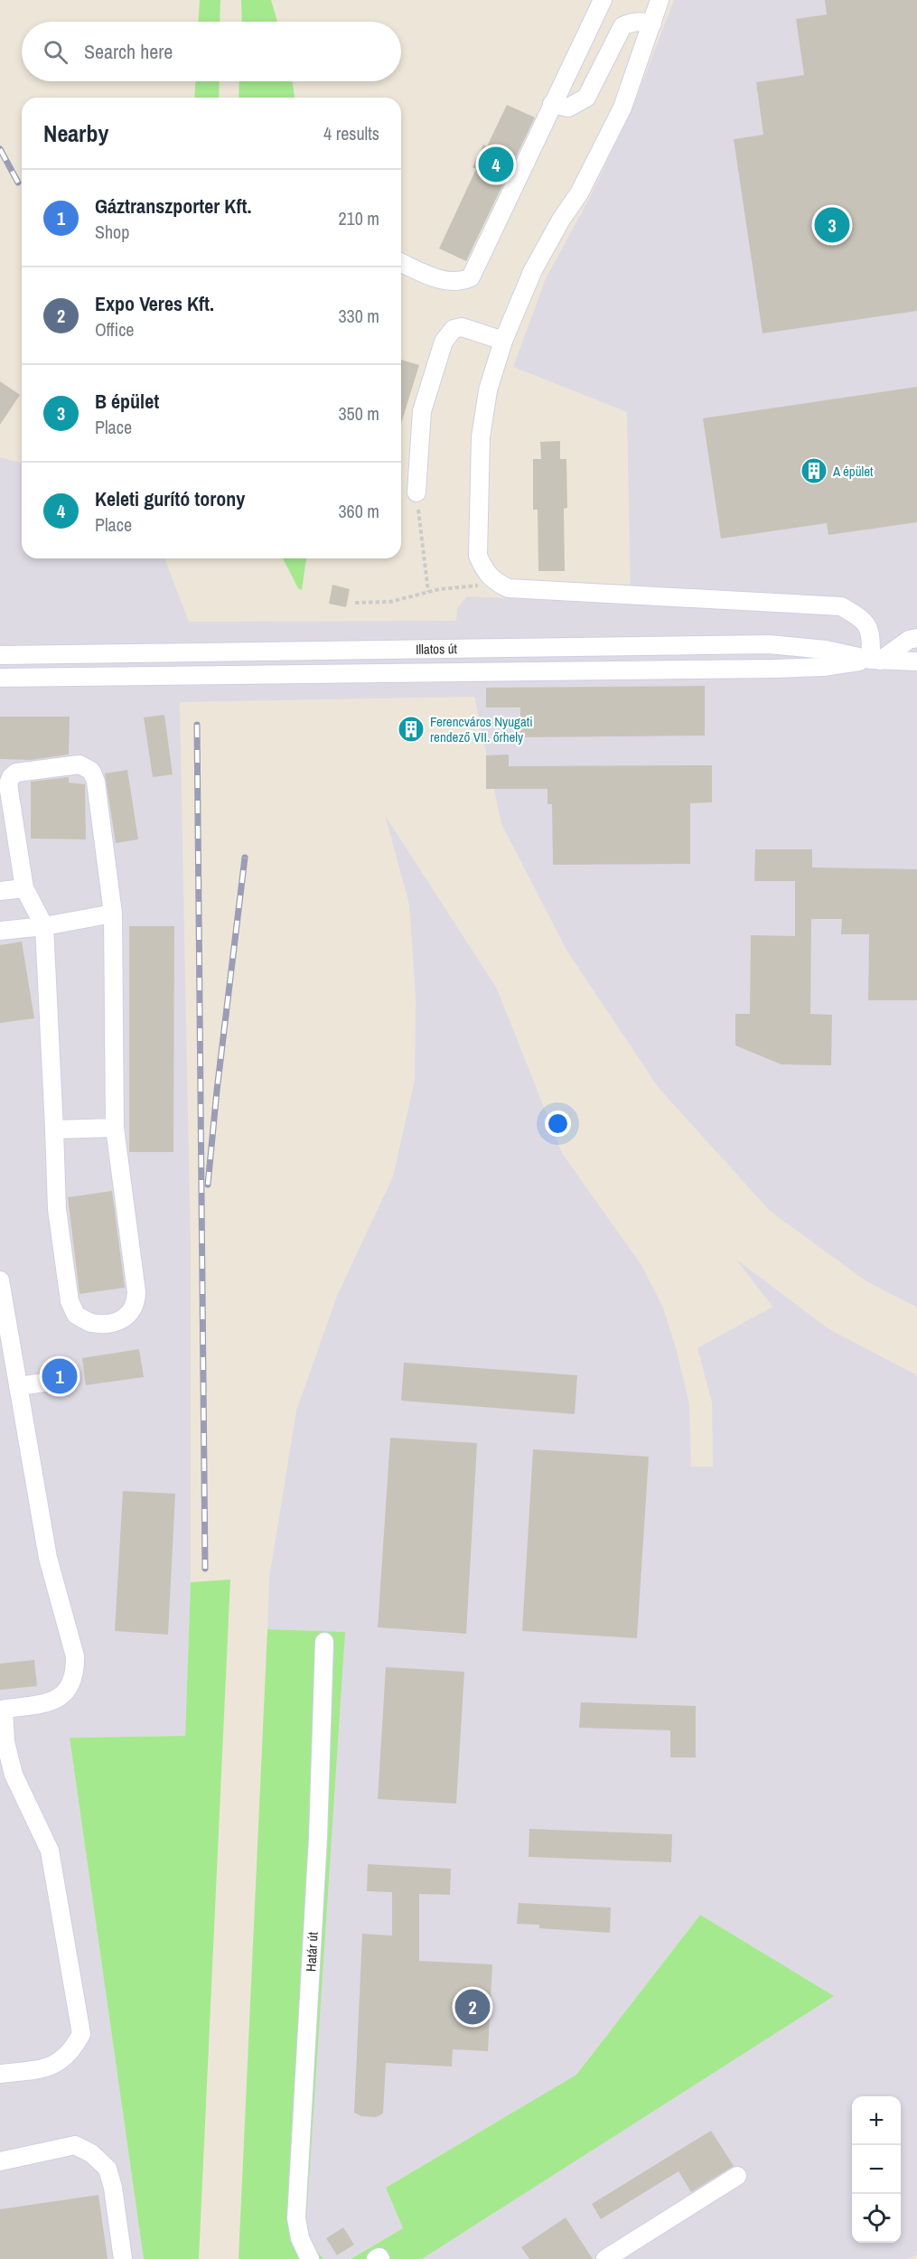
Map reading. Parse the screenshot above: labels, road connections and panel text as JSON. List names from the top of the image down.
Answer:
{
  "streets": {
    "street": ["Illatos út", "Határ út"]
  },
  "places": {
    "building": ["A épület", "Ferencváros Nyugati rendező VII. őrhely"]
  },
  "page": {
    "search": "Search here",
    "heading": ["Nearby", "4 results"],
    "pins": [
      "4",
      "3",
      "1",
      "2"
    ],
    "list": [
      {
        "mark": "1",
        "name": "Gáztranszporter Kft.",
        "note": "Shop",
        "value": "210 m"
      },
      {
        "mark": "2",
        "name": "Expo Veres Kft.",
        "note": "Office",
        "value": "330 m"
      },
      {
        "mark": "3",
        "name": "B épület",
        "note": "Place",
        "value": "350 m"
      },
      {
        "mark": "4",
        "name": "Keleti gurító torony",
        "note": "Place",
        "value": "360 m"
      }
    ],
    "map_buttons": ["+", "−"]
  }
}
